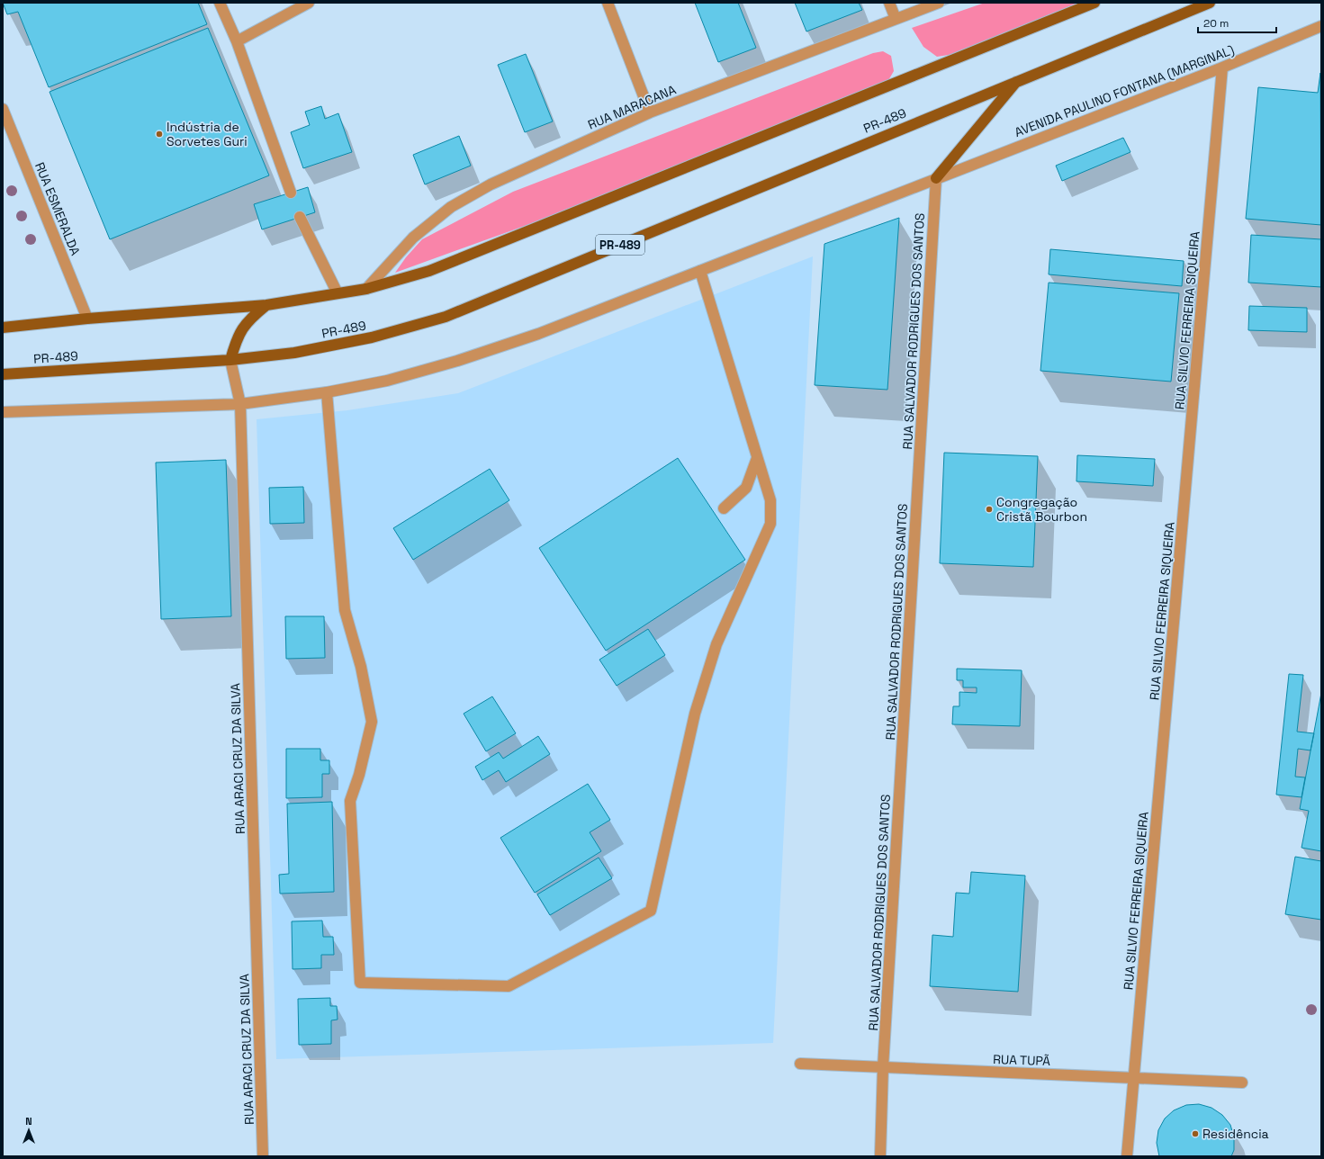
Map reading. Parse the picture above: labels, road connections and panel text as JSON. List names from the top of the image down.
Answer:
{
  "streets": {
    "main road": ["PR-489"],
    "street": [
      "AVENIDA PAULINO FONTANA (MARGINAL)",
      "RUA MARACANA",
      "RUA ESMERALDA",
      "RUA SILVIO FERREIRA SIQUEIRA",
      "RUA SALVADOR RODRIGUES DOS SANTOS",
      "RUA ARACI CRUZ DA SILVA",
      "RUA TUPÃ"
    ]
  },
  "crossings": [
    ["AVENIDA PAULINO FONTANA (MARGINAL)", "RUA SILVIO FERREIRA SIQUEIRA"],
    ["AVENIDA PAULINO FONTANA (MARGINAL)", "RUA SALVADOR RODRIGUES DOS SANTOS"],
    ["AVENIDA PAULINO FONTANA (MARGINAL)", "RUA ARACI CRUZ DA SILVA"],
    ["PR-489", "RUA ARACI CRUZ DA SILVA"],
    ["RUA SILVIO FERREIRA SIQUEIRA", "RUA TUPÃ"],
    ["RUA SALVADOR RODRIGUES DOS SANTOS", "RUA TUPÃ"]
  ],
  "places": ["Indústria de Sorvetes Guri", "Congregação Cristã Bourbon", "Residência"],
  "scale_bar": "20 m",
  "north": "top"
}
